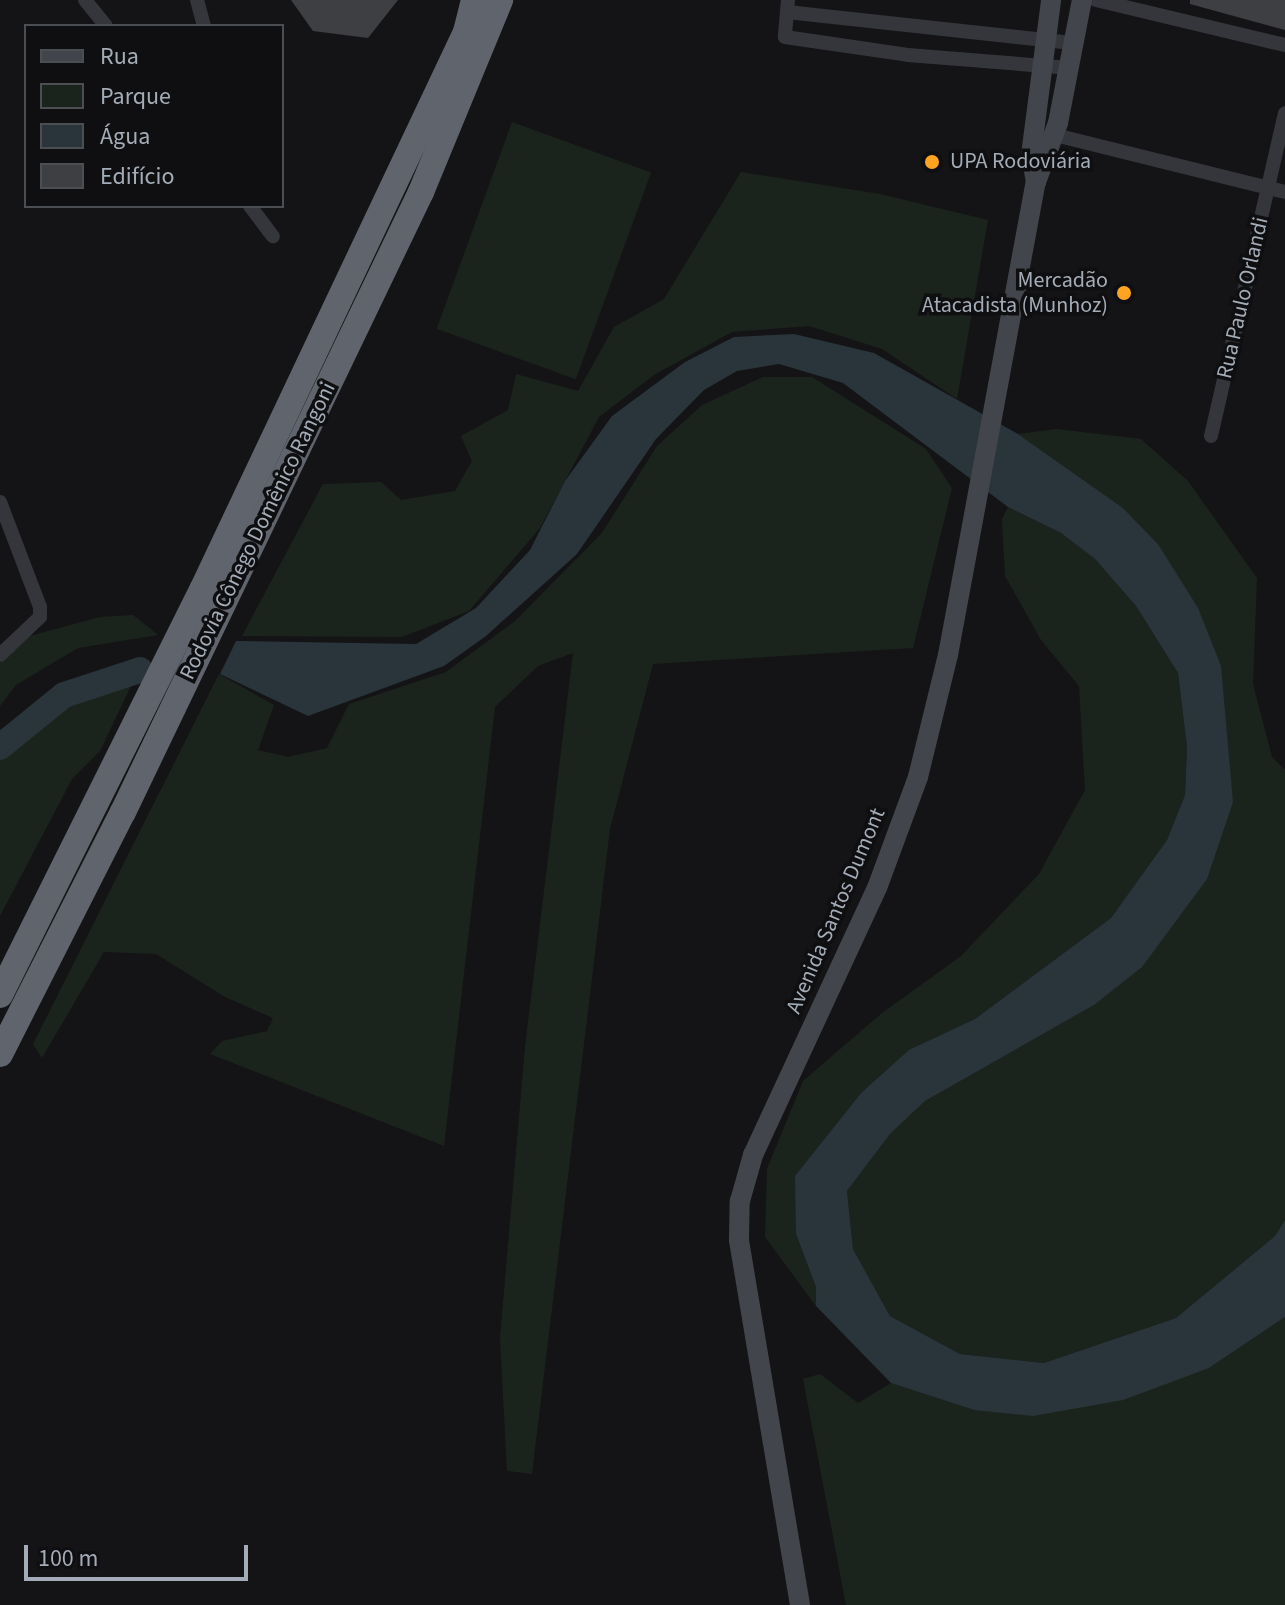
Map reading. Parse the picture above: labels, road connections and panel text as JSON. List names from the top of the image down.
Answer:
{
  "streets": {
    "highway": ["Rodovia Cônego Domênico Rangoni"],
    "main road": ["Avenida Santos Dumont"],
    "street": ["Rua Paulo Orlandi"]
  },
  "places": ["UPA Rodoviária", "Mercadão Atacadista (Munhoz)"],
  "legend": [
    "Rua",
    "Parque",
    "Água",
    "Edifício"
  ],
  "scale_bar": "100 m"
}
